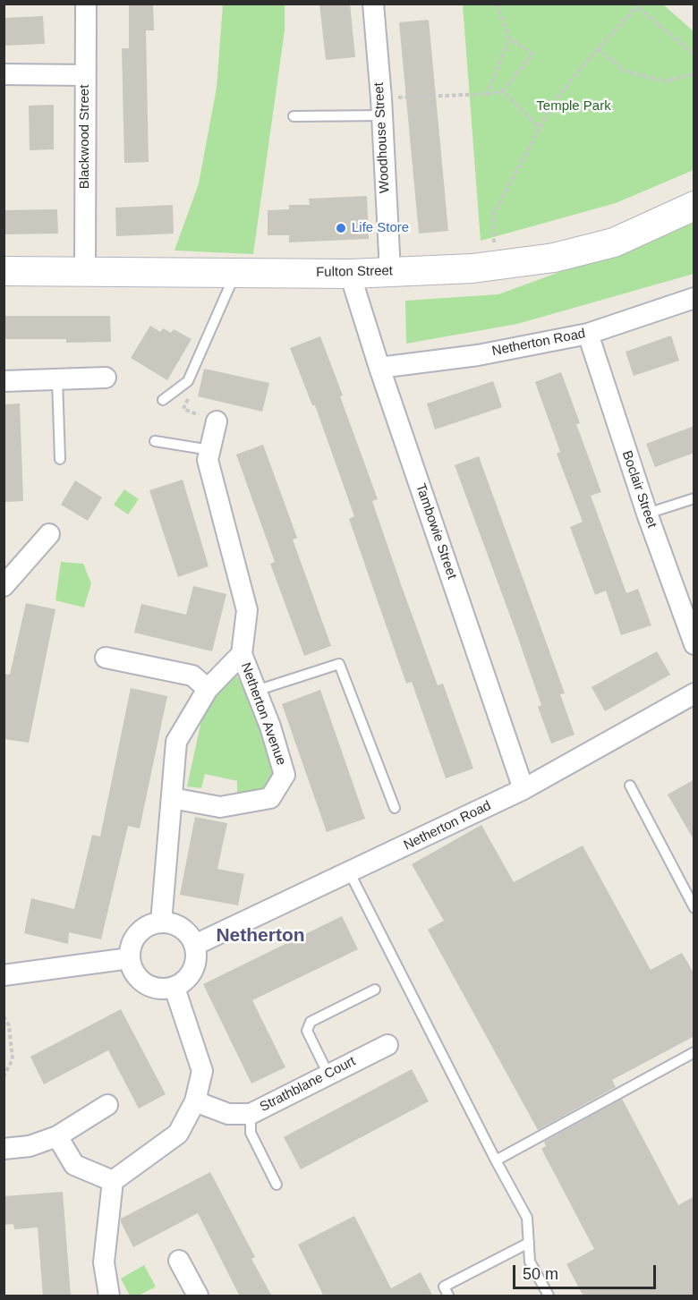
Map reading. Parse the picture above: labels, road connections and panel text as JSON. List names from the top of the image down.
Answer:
{
  "streets": {
    "street": [
      "Blackwood Street",
      "Woodhouse Street",
      "Fulton Street",
      "Netherton Road",
      "Boclair Street",
      "Tambowie Street",
      "Netherton Avenue",
      "Strathblane Court"
    ]
  },
  "crossings": [
    ["Blackwood Street", "Fulton Street"],
    ["Woodhouse Street", "Fulton Street"],
    ["Fulton Street", "Tambowie Street"],
    ["Netherton Road", "Boclair Street"],
    ["Netherton Road", "Tambowie Street"],
    ["Netherton Road", "Netherton Avenue"]
  ],
  "districts": ["Netherton"],
  "parks": ["Temple Park"],
  "places": ["Life Store"],
  "scale_bar": "50 m"
}
